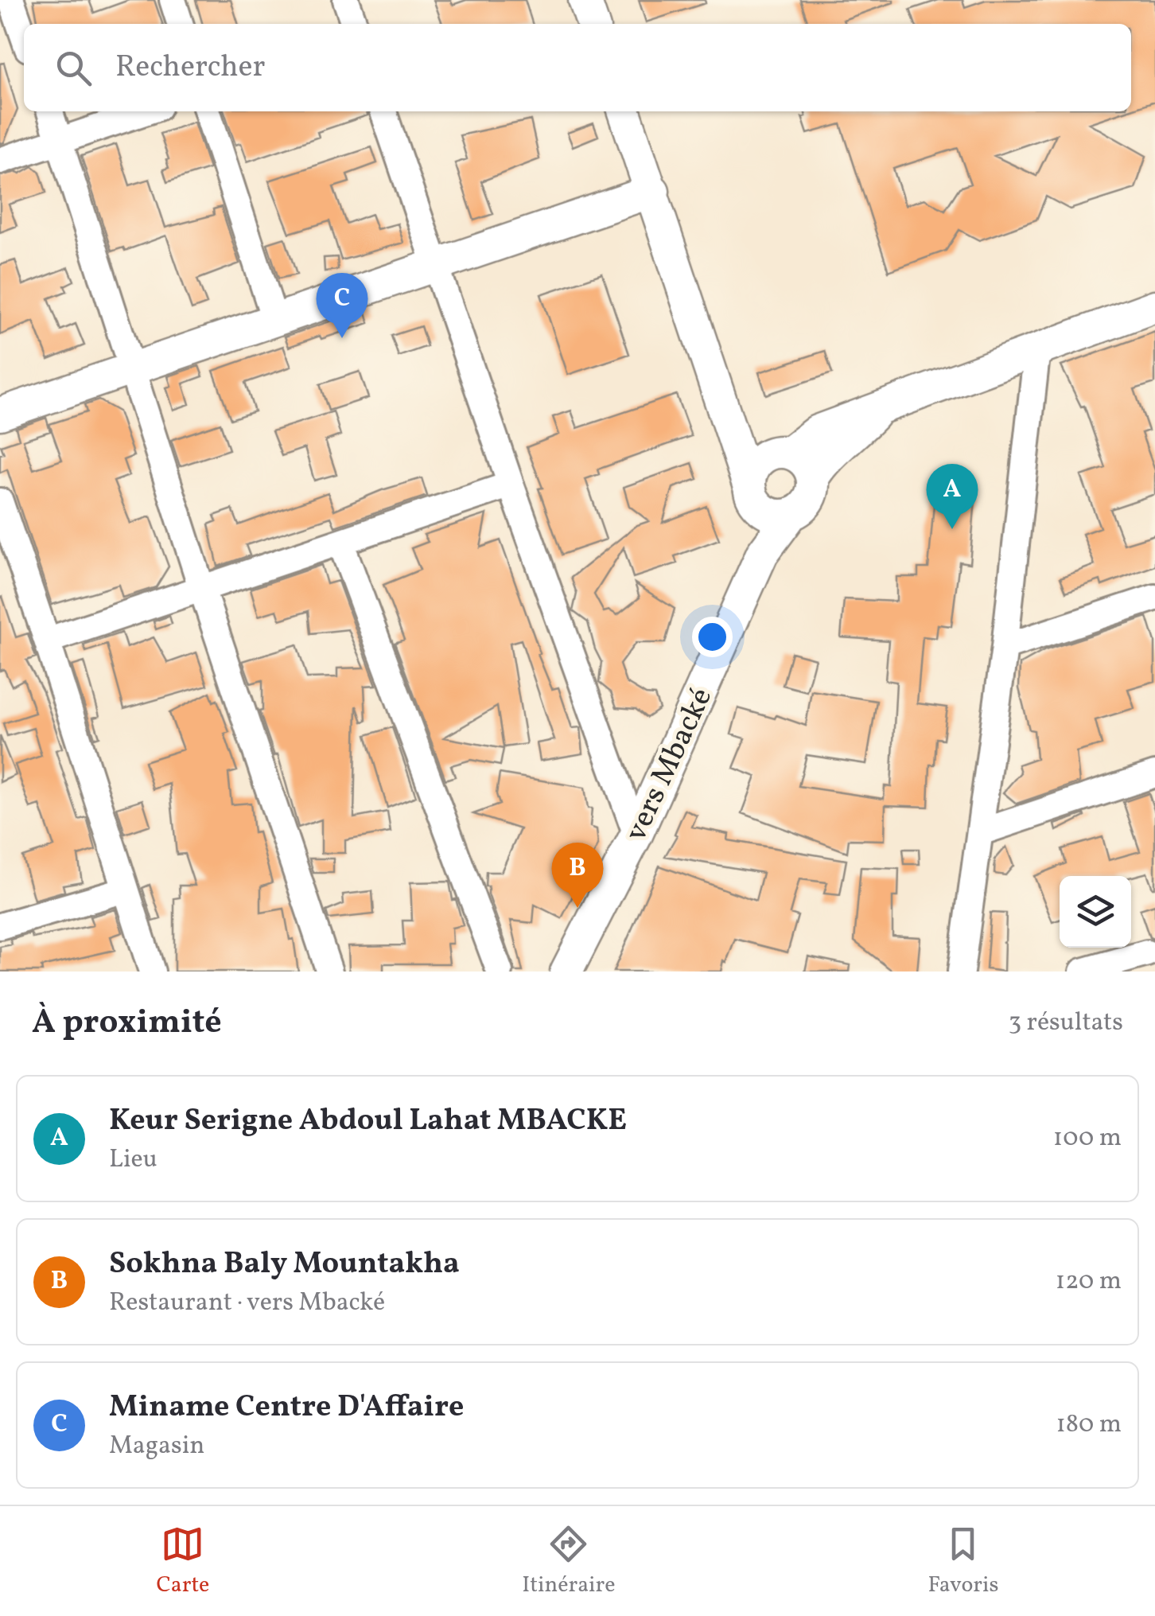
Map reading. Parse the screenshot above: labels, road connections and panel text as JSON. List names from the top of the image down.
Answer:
{
  "streets": {
    "main road": ["vers Mbacké"]
  },
  "page": {
    "search": "Rechercher",
    "pins": ["C", "A", "B"],
    "heading": ["À proximité", "3 résultats"],
    "list": [
      {
        "mark": "A",
        "name": "Keur Serigne Abdoul Lahat MBACKE",
        "note": "Lieu",
        "value": "100 m"
      },
      {
        "mark": "B",
        "name": "Sokhna Baly Mountakha",
        "note": "Restaurant · vers Mbacké",
        "value": "120 m"
      },
      {
        "mark": "C",
        "name": "Miname Centre D'Affaire",
        "note": "Magasin",
        "value": "180 m"
      }
    ],
    "nav": ["Carte", "Itinéraire", "Favoris"]
  }
}
